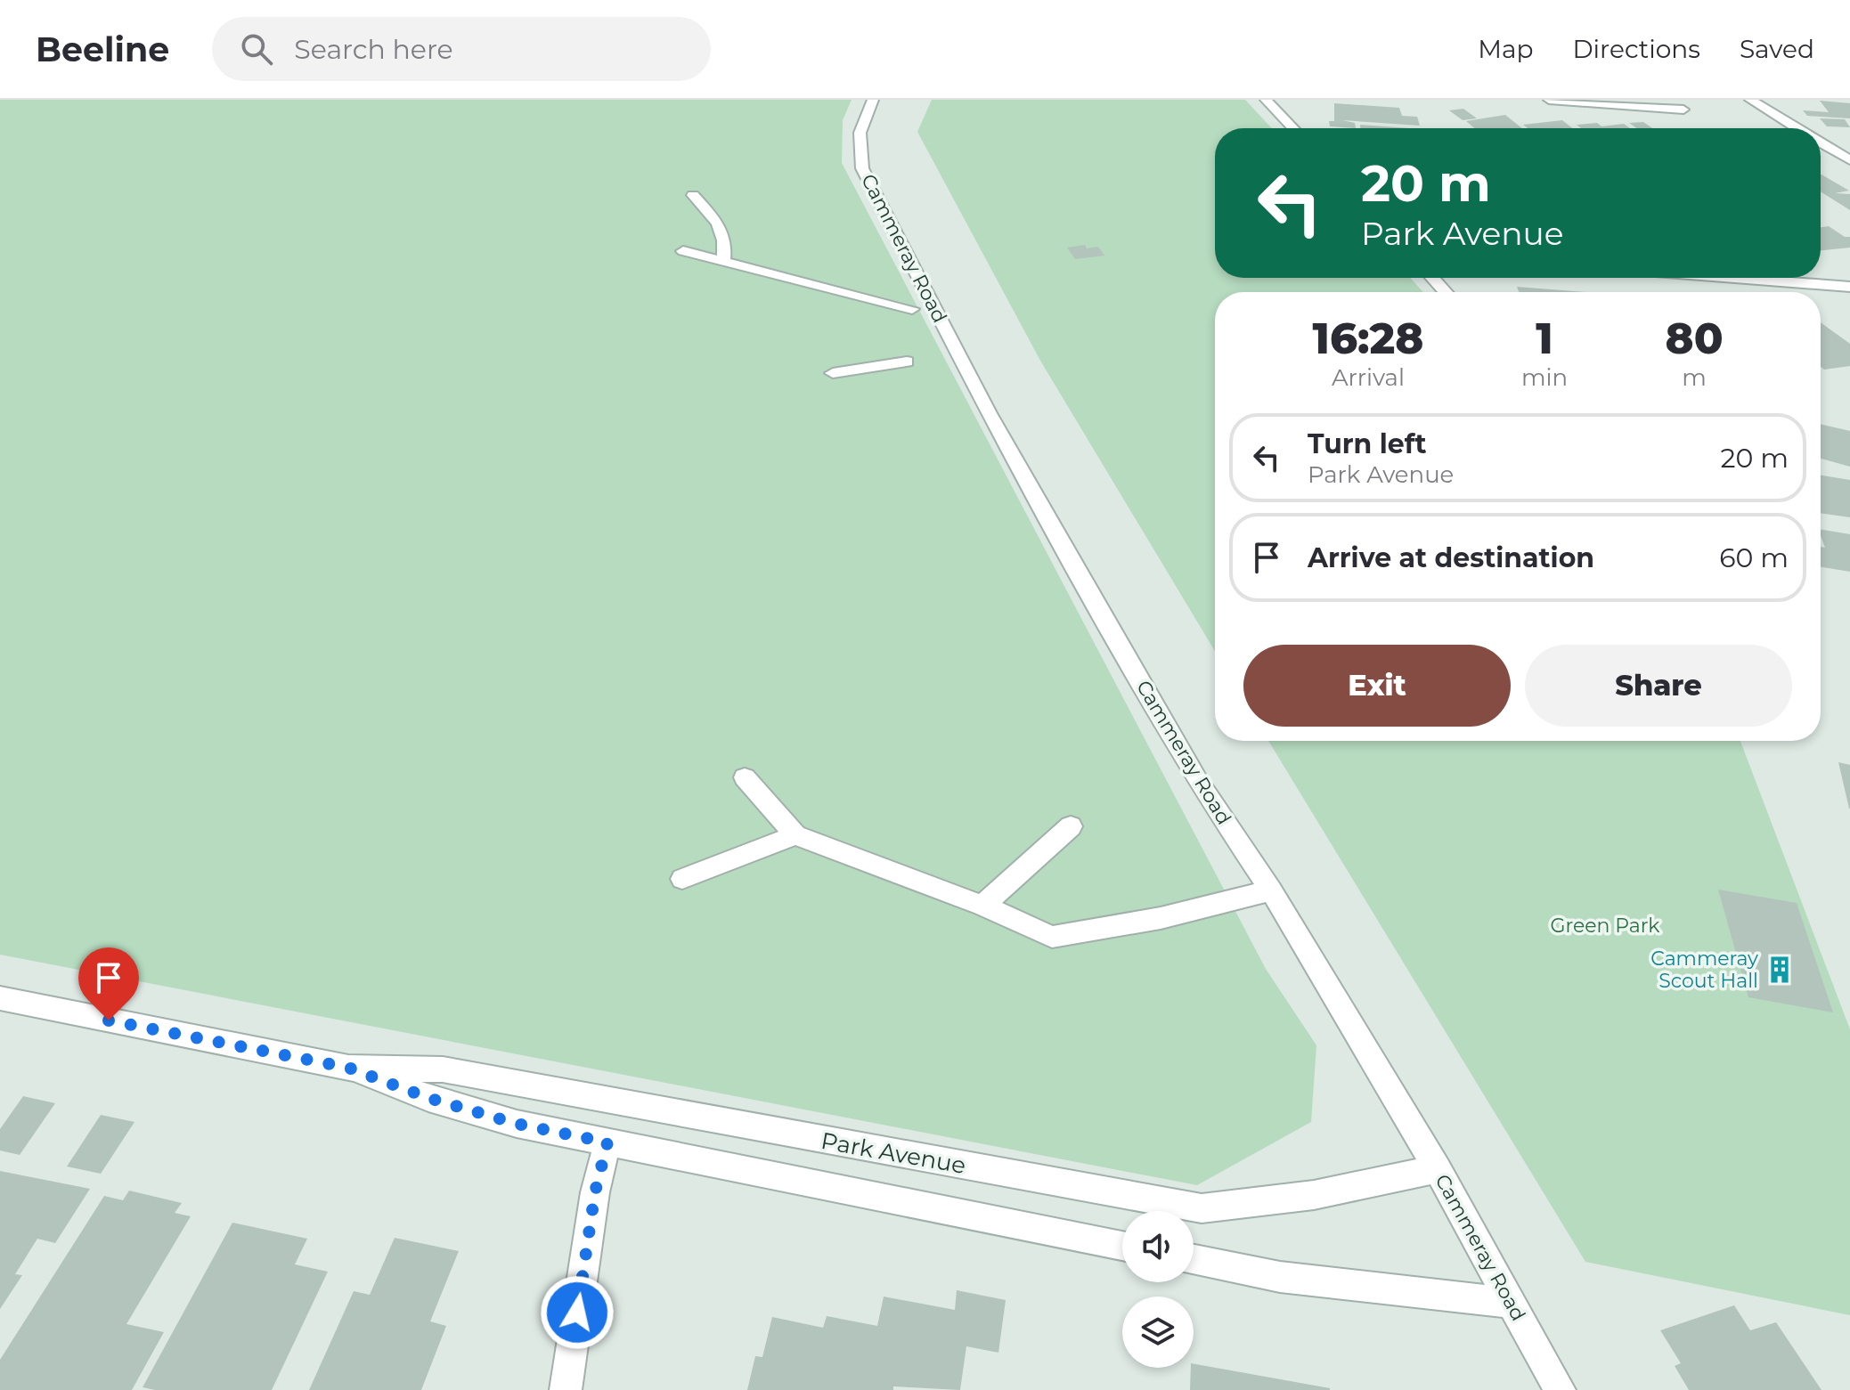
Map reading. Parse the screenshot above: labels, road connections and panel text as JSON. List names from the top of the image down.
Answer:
{
  "streets": {
    "street": ["Cammeray Road", "Park Avenue"]
  },
  "crossings": [
    ["Cammeray Road", "Park Avenue"]
  ],
  "parks": ["Green Park"],
  "places": {
    "building": ["Cammeray Scout Hall"]
  },
  "page": {
    "header": "Beeline",
    "search": "Search here",
    "nav": ["Map", "Directions", "Saved"],
    "turn": ["20 m", "Park Avenue"],
    "eta": [
      "16:28",
      "Arrival",
      "1",
      "min",
      "80",
      "m"
    ],
    "list": [
      {
        "name": "Turn left",
        "note": "Park Avenue",
        "value": "20 m"
      },
      {
        "name": "Arrive at destination",
        "value": "60 m"
      }
    ],
    "buttons": ["Exit", "Share"]
  }
}
